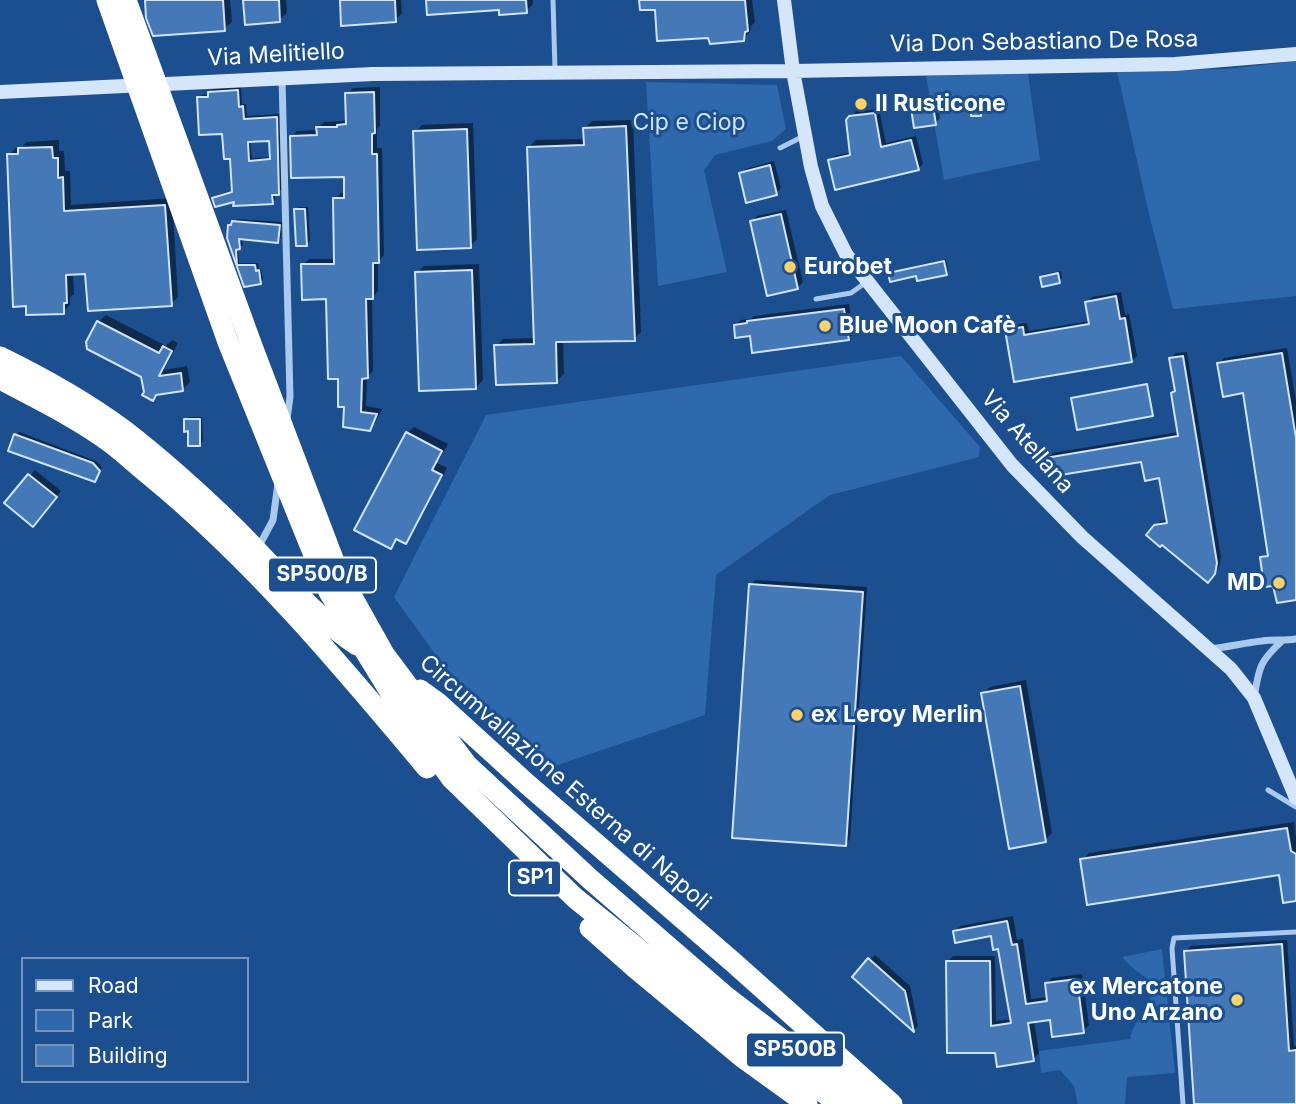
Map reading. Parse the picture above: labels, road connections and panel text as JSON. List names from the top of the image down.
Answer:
{
  "streets": {
    "highway": [
      "SP500/B",
      "Circumvallazione Esterna di Napoli",
      "SP1",
      "SP500B"
    ],
    "street": ["Via Don Sebastiano De Rosa", "Via Melitiello", "Via Atellana"]
  },
  "crossings": [
    ["Via Don Sebastiano De Rosa", "Via Melitiello"],
    ["Via Don Sebastiano De Rosa", "Via Atellana"],
    ["Via Melitiello", "Via Atellana"],
    ["SP500/B", "SP500B"]
  ],
  "parks": ["Cip e Ciop"],
  "places": [
    "Il Rusticone",
    "Eurobet",
    "Blue Moon Cafè",
    "MD",
    "ex Leroy Merlin",
    "ex Mercatone Uno Arzano"
  ],
  "legend": ["Road", "Park", "Building"]
}
